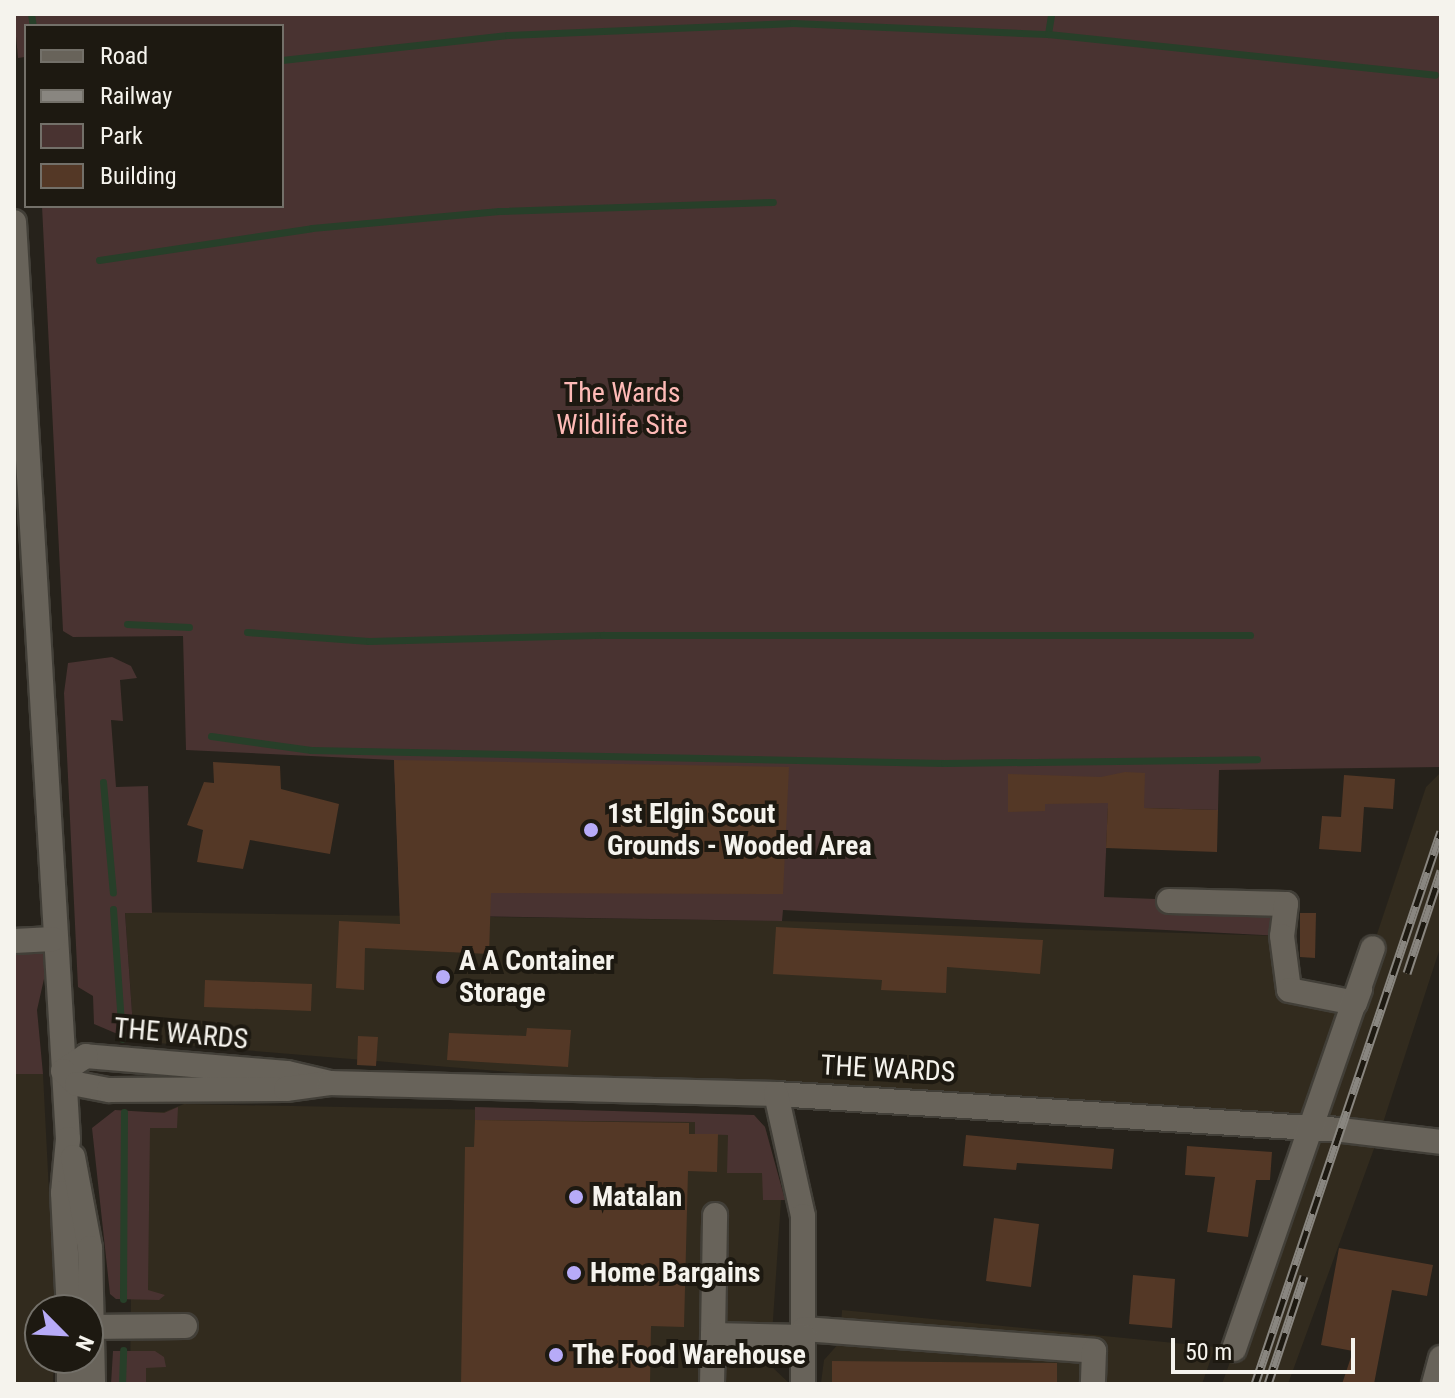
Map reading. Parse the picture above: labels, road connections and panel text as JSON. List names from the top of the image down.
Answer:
{
  "streets": {
    "street": ["THE WARDS"]
  },
  "parks": ["The Wards Wildlife Site"],
  "places": [
    "1st Elgin Scout Grounds - Wooded Area",
    "A A Container Storage",
    "Matalan",
    "Home Bargains",
    "The Food Warehouse"
  ],
  "legend": [
    "Road",
    "Railway",
    "Park",
    "Building"
  ],
  "scale_bar": "50 m",
  "north": "bottom right"
}
